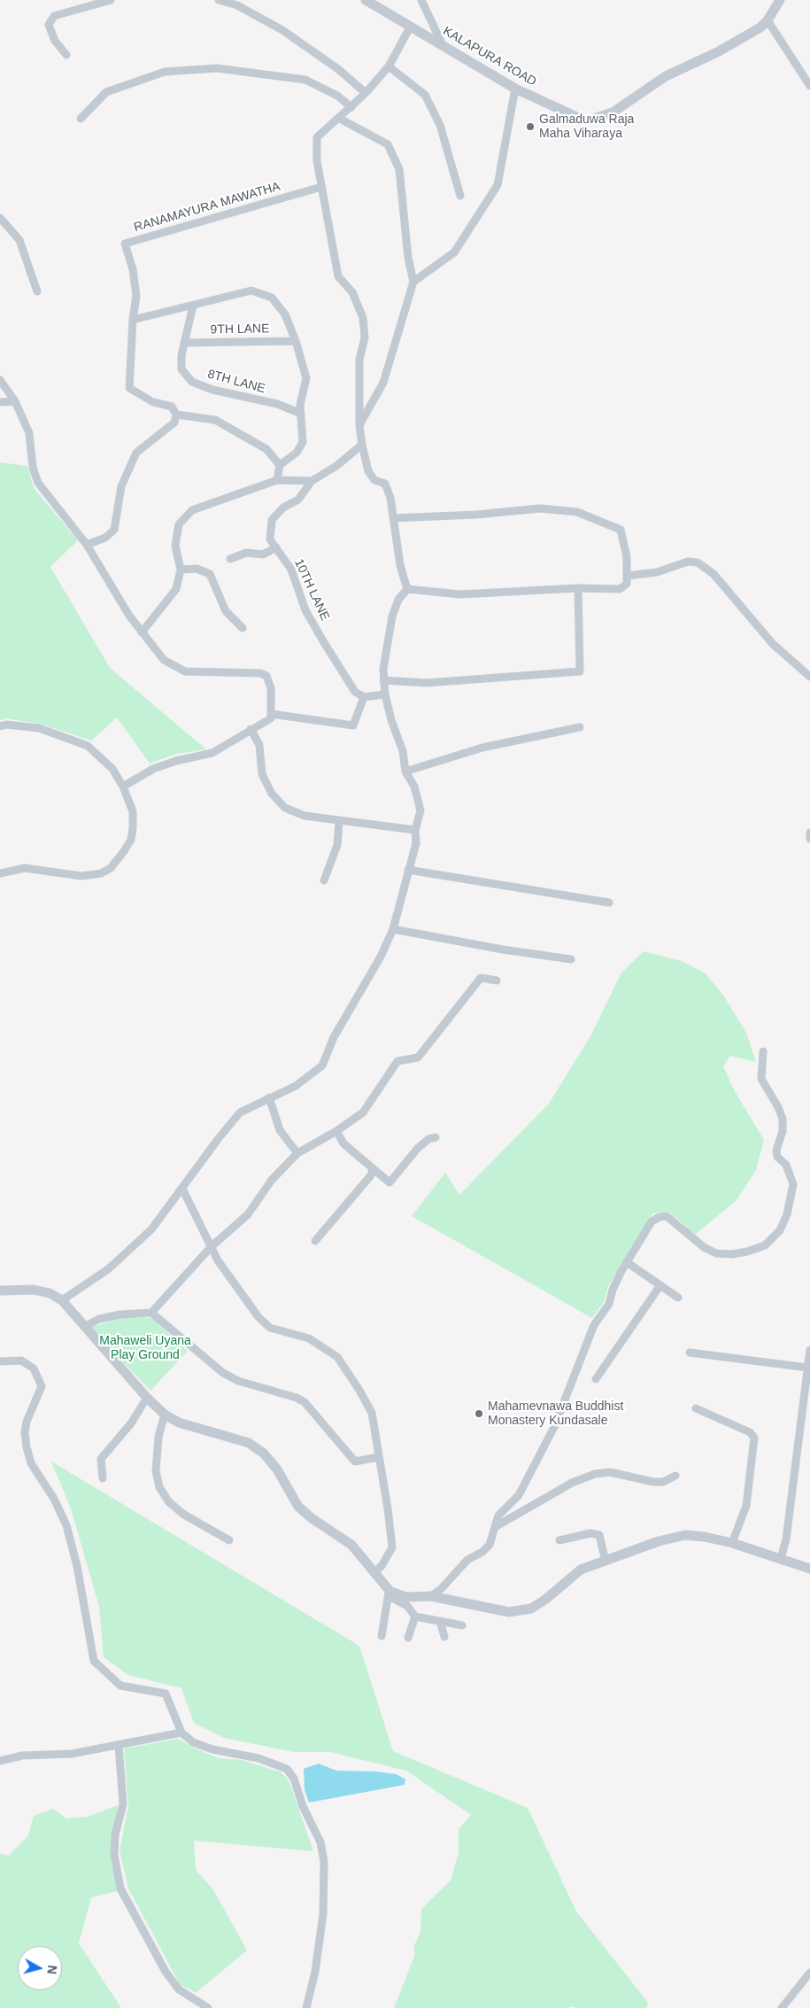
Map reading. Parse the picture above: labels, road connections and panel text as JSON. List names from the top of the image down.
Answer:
{
  "streets": {
    "street": [
      "KALAPURA ROAD",
      "RANAMAYURA MAWATHA",
      "9TH LANE",
      "8TH LANE",
      "10TH LANE"
    ]
  },
  "crossings": [
    ["9TH LANE", "8TH LANE"]
  ],
  "parks": ["Mahaweli Uyana Play Ground"],
  "places": ["Galmaduwa Raja Maha Viharaya", "Mahamevnawa Buddhist Monastery Kundasale"],
  "north": "right"
}
